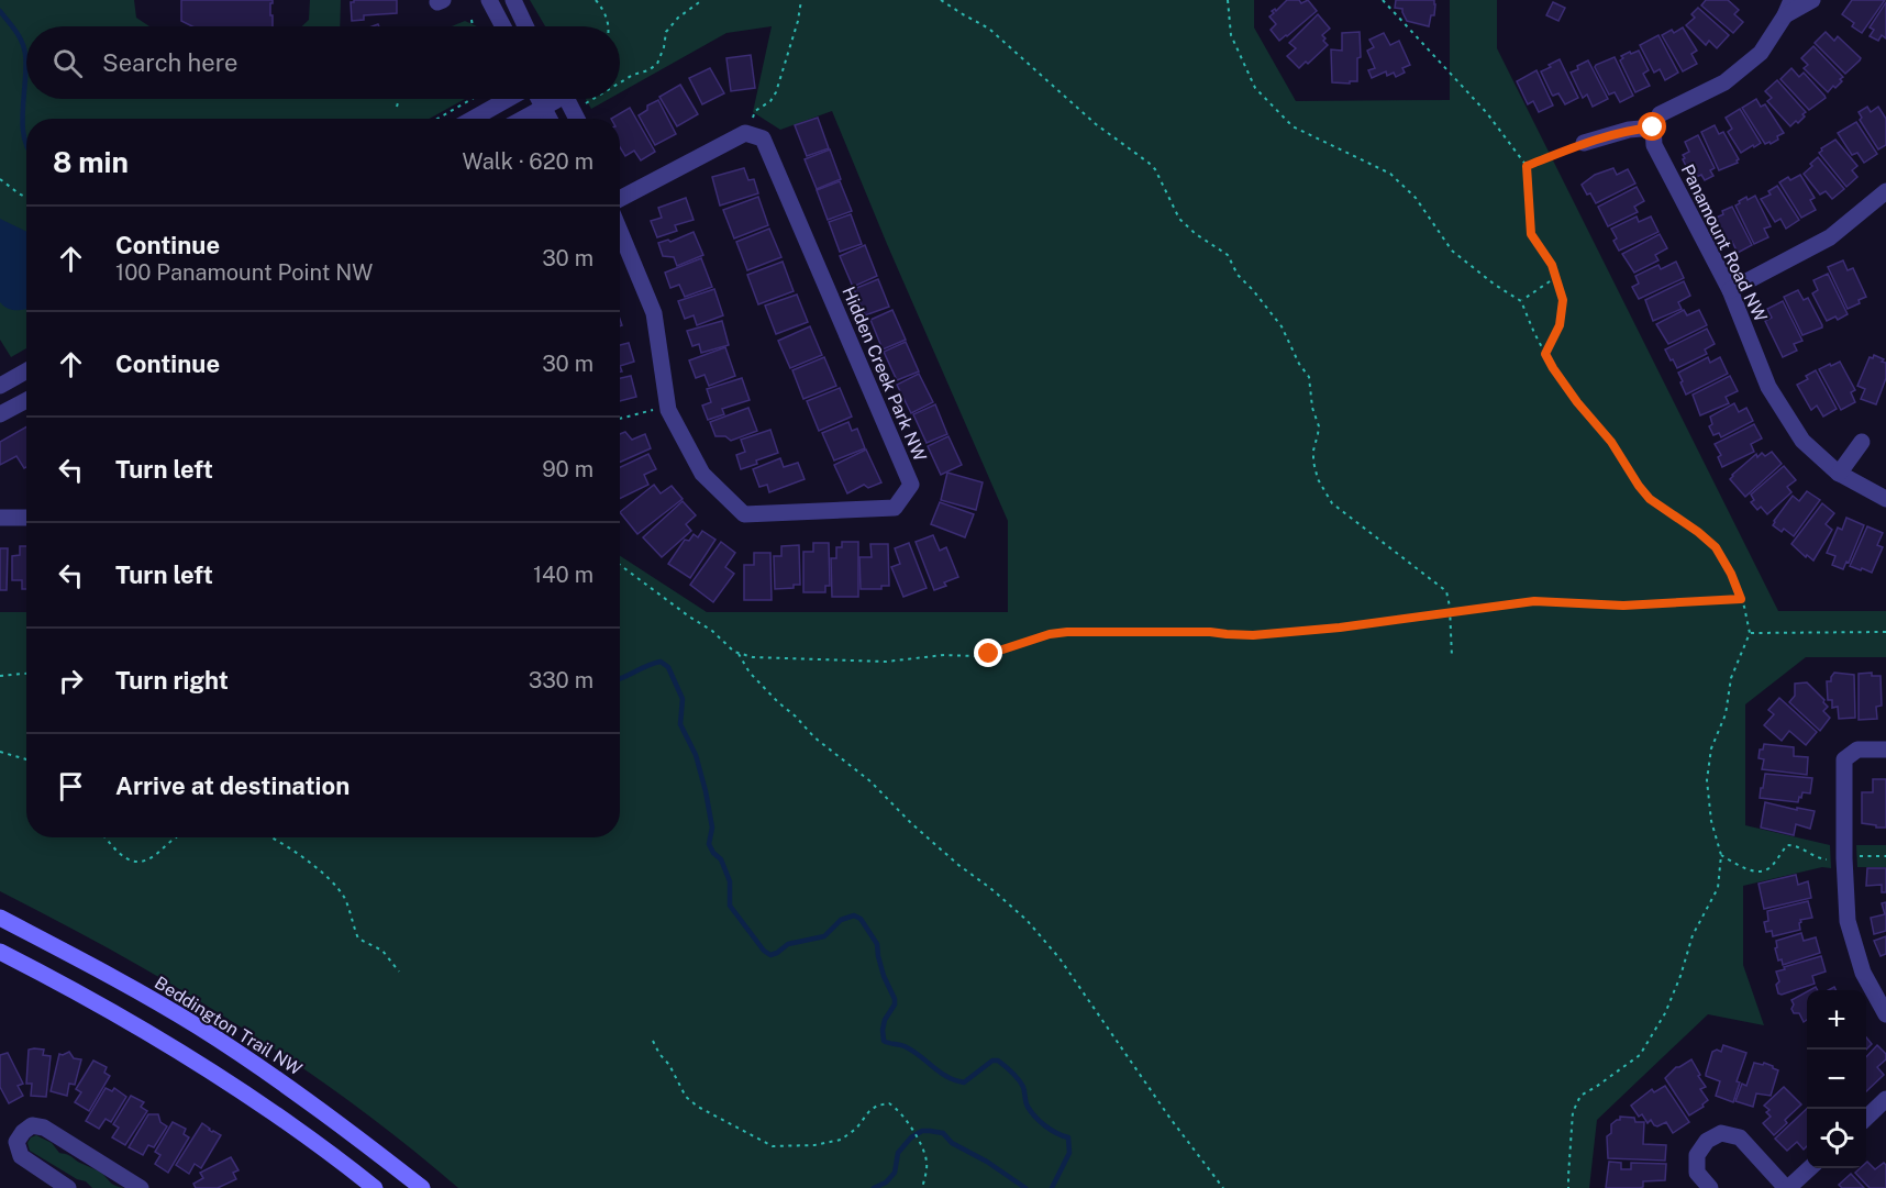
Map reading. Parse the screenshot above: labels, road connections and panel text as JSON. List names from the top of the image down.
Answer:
{
  "streets": {
    "main road": ["Beddington Trail NW"],
    "street": ["Panamount Road NW", "Hidden Creek Park NW"]
  },
  "page": {
    "search": "Search here",
    "heading": ["8 min", "Walk · 620 m"],
    "list": [
      ["Continue", "100 Panamount Point NW", "30 m"],
      ["Continue", "30 m"],
      ["Turn left", "90 m"],
      ["Turn left", "140 m"],
      ["Turn right", "330 m"],
      "Arrive at destination"
    ],
    "map_buttons": ["+", "−"]
  }
}
